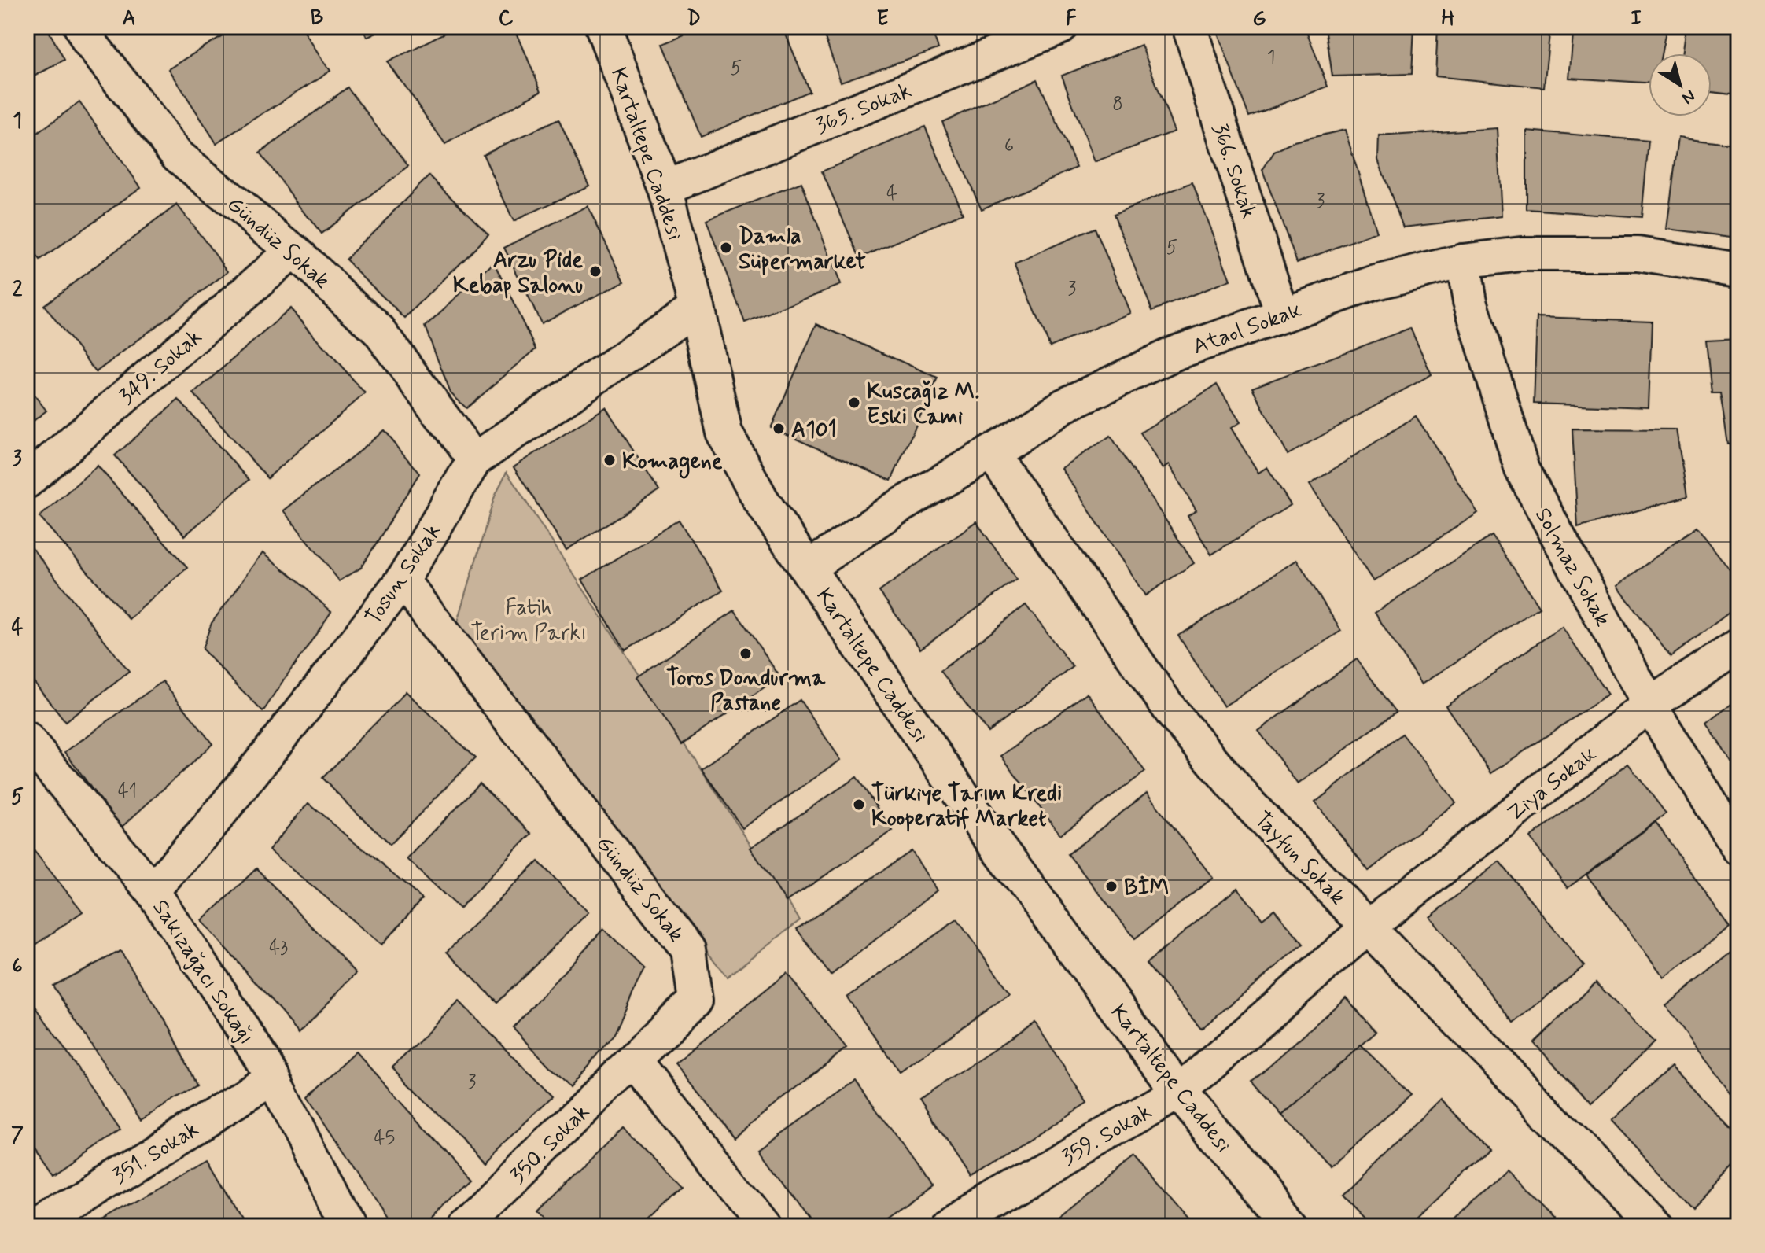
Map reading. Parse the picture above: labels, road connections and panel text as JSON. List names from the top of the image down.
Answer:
{
  "streets": {
    "street": [
      "365. Sokak",
      "Kartaltepe Caddesi",
      "366. Sokak",
      "Gündüz Sokak",
      "Ataol Sokak",
      "349. Sokak",
      "Solmaz Sokak",
      "Tosun Sokak",
      "Ziya Sokak",
      "Tayfun Sokak",
      "Sakızağacı Sokağı",
      "359. Sokak",
      "350. Sokak",
      "351. Sokak"
    ]
  },
  "crossings": [
    ["365. Sokak", "Kartaltepe Caddesi"],
    ["Kartaltepe Caddesi", "Ataol Sokak"],
    ["Kartaltepe Caddesi", "Tosun Sokak"],
    ["Kartaltepe Caddesi", "359. Sokak"],
    ["366. Sokak", "Ataol Sokak"],
    ["Gündüz Sokak", "349. Sokak"],
    ["Gündüz Sokak", "Tosun Sokak"],
    ["Gündüz Sokak", "350. Sokak"],
    ["Ataol Sokak", "Solmaz Sokak"],
    ["Ataol Sokak", "Tayfun Sokak"],
    ["Solmaz Sokak", "Ziya Sokak"],
    ["Tosun Sokak", "Sakızağacı Sokağı"],
    ["Ziya Sokak", "Tayfun Sokak"],
    ["Ziya Sokak", "359. Sokak"],
    ["Tayfun Sokak", "359. Sokak"],
    ["Sakızağacı Sokağı", "351. Sokak"]
  ],
  "parks": ["Fatih Terim Parkı"],
  "places": [
    "Damla Süpermarket",
    "Arzu Pide Kebap Salonu",
    "Kuscağız M. Eski Cami",
    "A101",
    "Komagene",
    "Toros Dondurma Pastane",
    "Türkiye Tarım Kredi Kooperatif Market",
    "BİM"
  ],
  "house_numbers": [
    "1",
    "5",
    "8",
    "6",
    "4",
    "3",
    "5",
    "3",
    "41",
    "43",
    "3",
    "45"
  ],
  "north": "bottom right",
  "grid": {
    "columns": [
      "A",
      "B",
      "C",
      "D",
      "E",
      "F",
      "G",
      "H",
      "I"
    ],
    "rows": [
      "1",
      "2",
      "3",
      "4",
      "5",
      "6",
      "7"
    ]
  }
}
